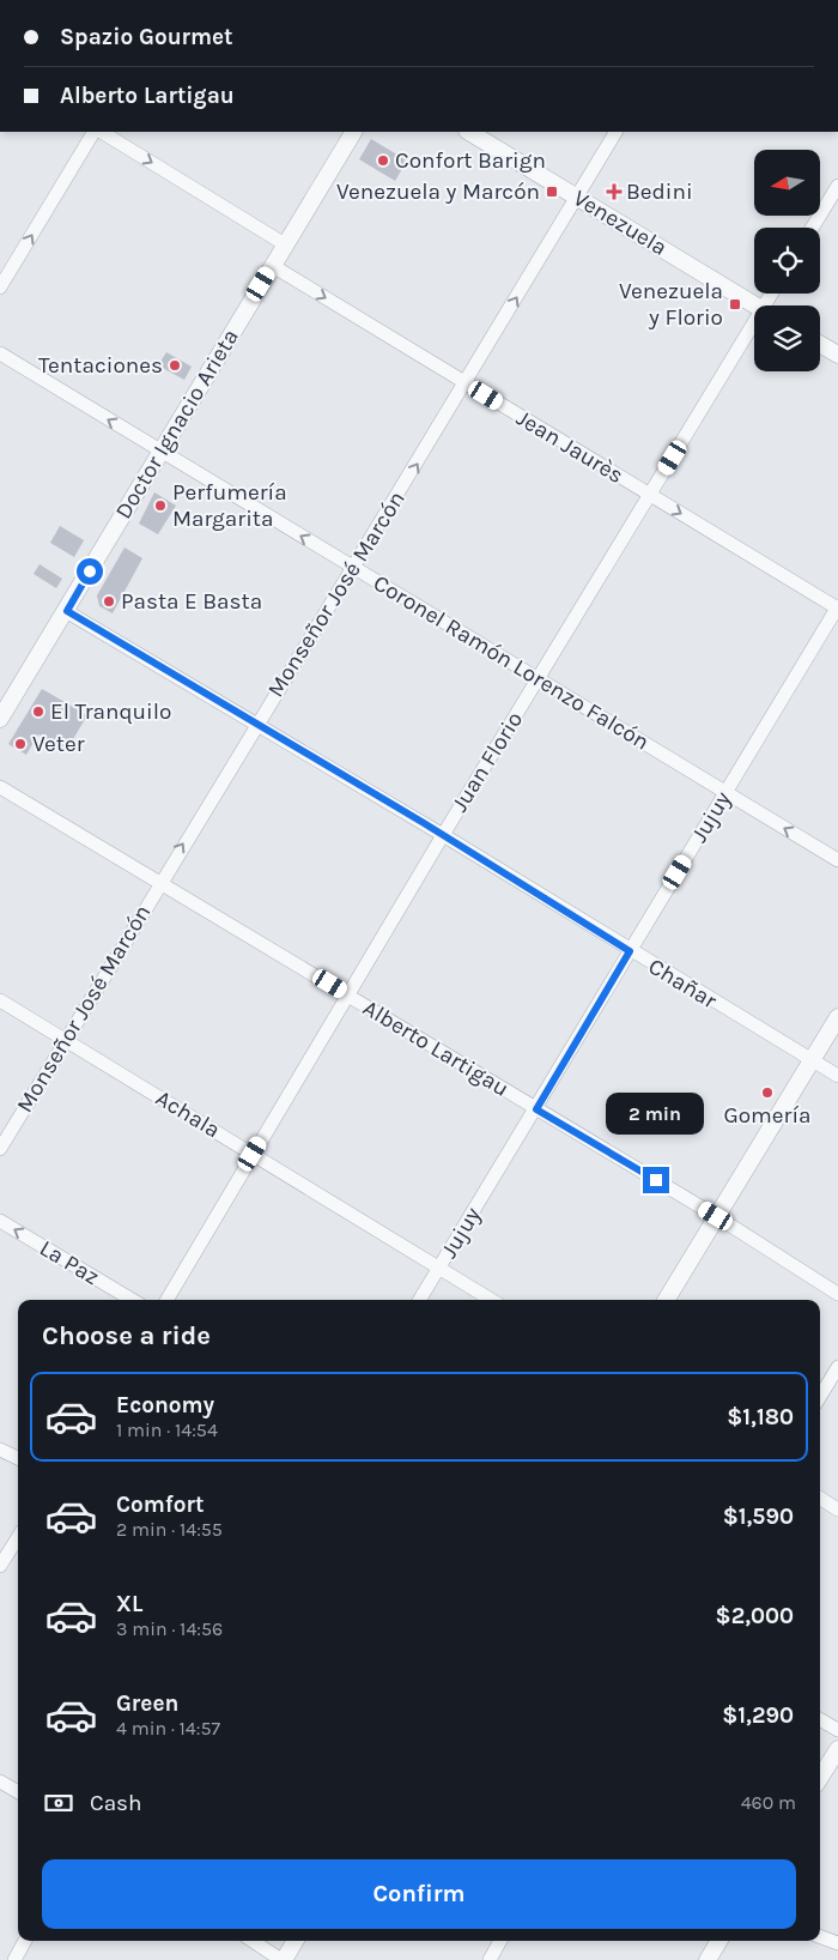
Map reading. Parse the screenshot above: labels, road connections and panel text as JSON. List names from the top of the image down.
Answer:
{
  "streets": {
    "street": [
      "Venezuela",
      "Doctor Ignacio Arieta",
      "Jean Jaurès",
      "Monseñor José Marcón",
      "Coronel Ramón Lorenzo Falcón",
      "Juan Florio",
      "Jujuy",
      "Chañar",
      "Alberto Lartigau",
      "Achala",
      "La Paz"
    ]
  },
  "crossings": [
    ["Venezuela", "Monseñor José Marcón"],
    ["Doctor Ignacio Arieta", "Jean Jaurès"],
    ["Doctor Ignacio Arieta", "Coronel Ramón Lorenzo Falcón"],
    ["Doctor Ignacio Arieta", "Chañar"],
    ["Jean Jaurès", "Monseñor José Marcón"],
    ["Jean Jaurès", "Juan Florio"],
    ["Jean Jaurès", "Jujuy"],
    ["Monseñor José Marcón", "Coronel Ramón Lorenzo Falcón"],
    ["Monseñor José Marcón", "Chañar"],
    ["Monseñor José Marcón", "Alberto Lartigau"],
    ["Monseñor José Marcón", "Achala"],
    ["Coronel Ramón Lorenzo Falcón", "Juan Florio"],
    ["Coronel Ramón Lorenzo Falcón", "Jujuy"],
    ["Juan Florio", "Chañar"],
    ["Juan Florio", "Alberto Lartigau"],
    ["Juan Florio", "Achala"],
    ["Jujuy", "Chañar"],
    ["Jujuy", "Alberto Lartigau"],
    ["Jujuy", "Achala"]
  ],
  "one_way": [
    "Jean Jaurès",
    "Monseñor José Marcón",
    "Coronel Ramón Lorenzo Falcón",
    "La Paz"
  ],
  "places": {
    "other": [
      "Confort Barign",
      "Tentaciones",
      "Perfumería Margarita",
      "Pasta E Basta",
      "El Tranquilo",
      "Veter",
      "Gomería"
    ],
    "transit": ["Venezuela y Marcón", "Venezuela y Florio"],
    "health": ["Bedini"]
  },
  "north": "left",
  "page": {
    "banner": ["Spazio Gourmet", "Alberto Lartigau"],
    "bubble": "2 min",
    "heading": "Choose a ride",
    "list": [
      {
        "name": "Economy",
        "note": "1 min · 14:54",
        "value": "$1,180"
      },
      {
        "name": "Comfort",
        "note": "2 min · 14:55",
        "value": "$1,590"
      },
      {
        "name": "XL",
        "note": "3 min · 14:56",
        "value": "$2,000"
      },
      {
        "name": "Green",
        "note": "4 min · 14:57",
        "value": "$1,290"
      }
    ],
    "pay": ["Cash", "460 m"],
    "buttons": "Confirm"
  }
}
